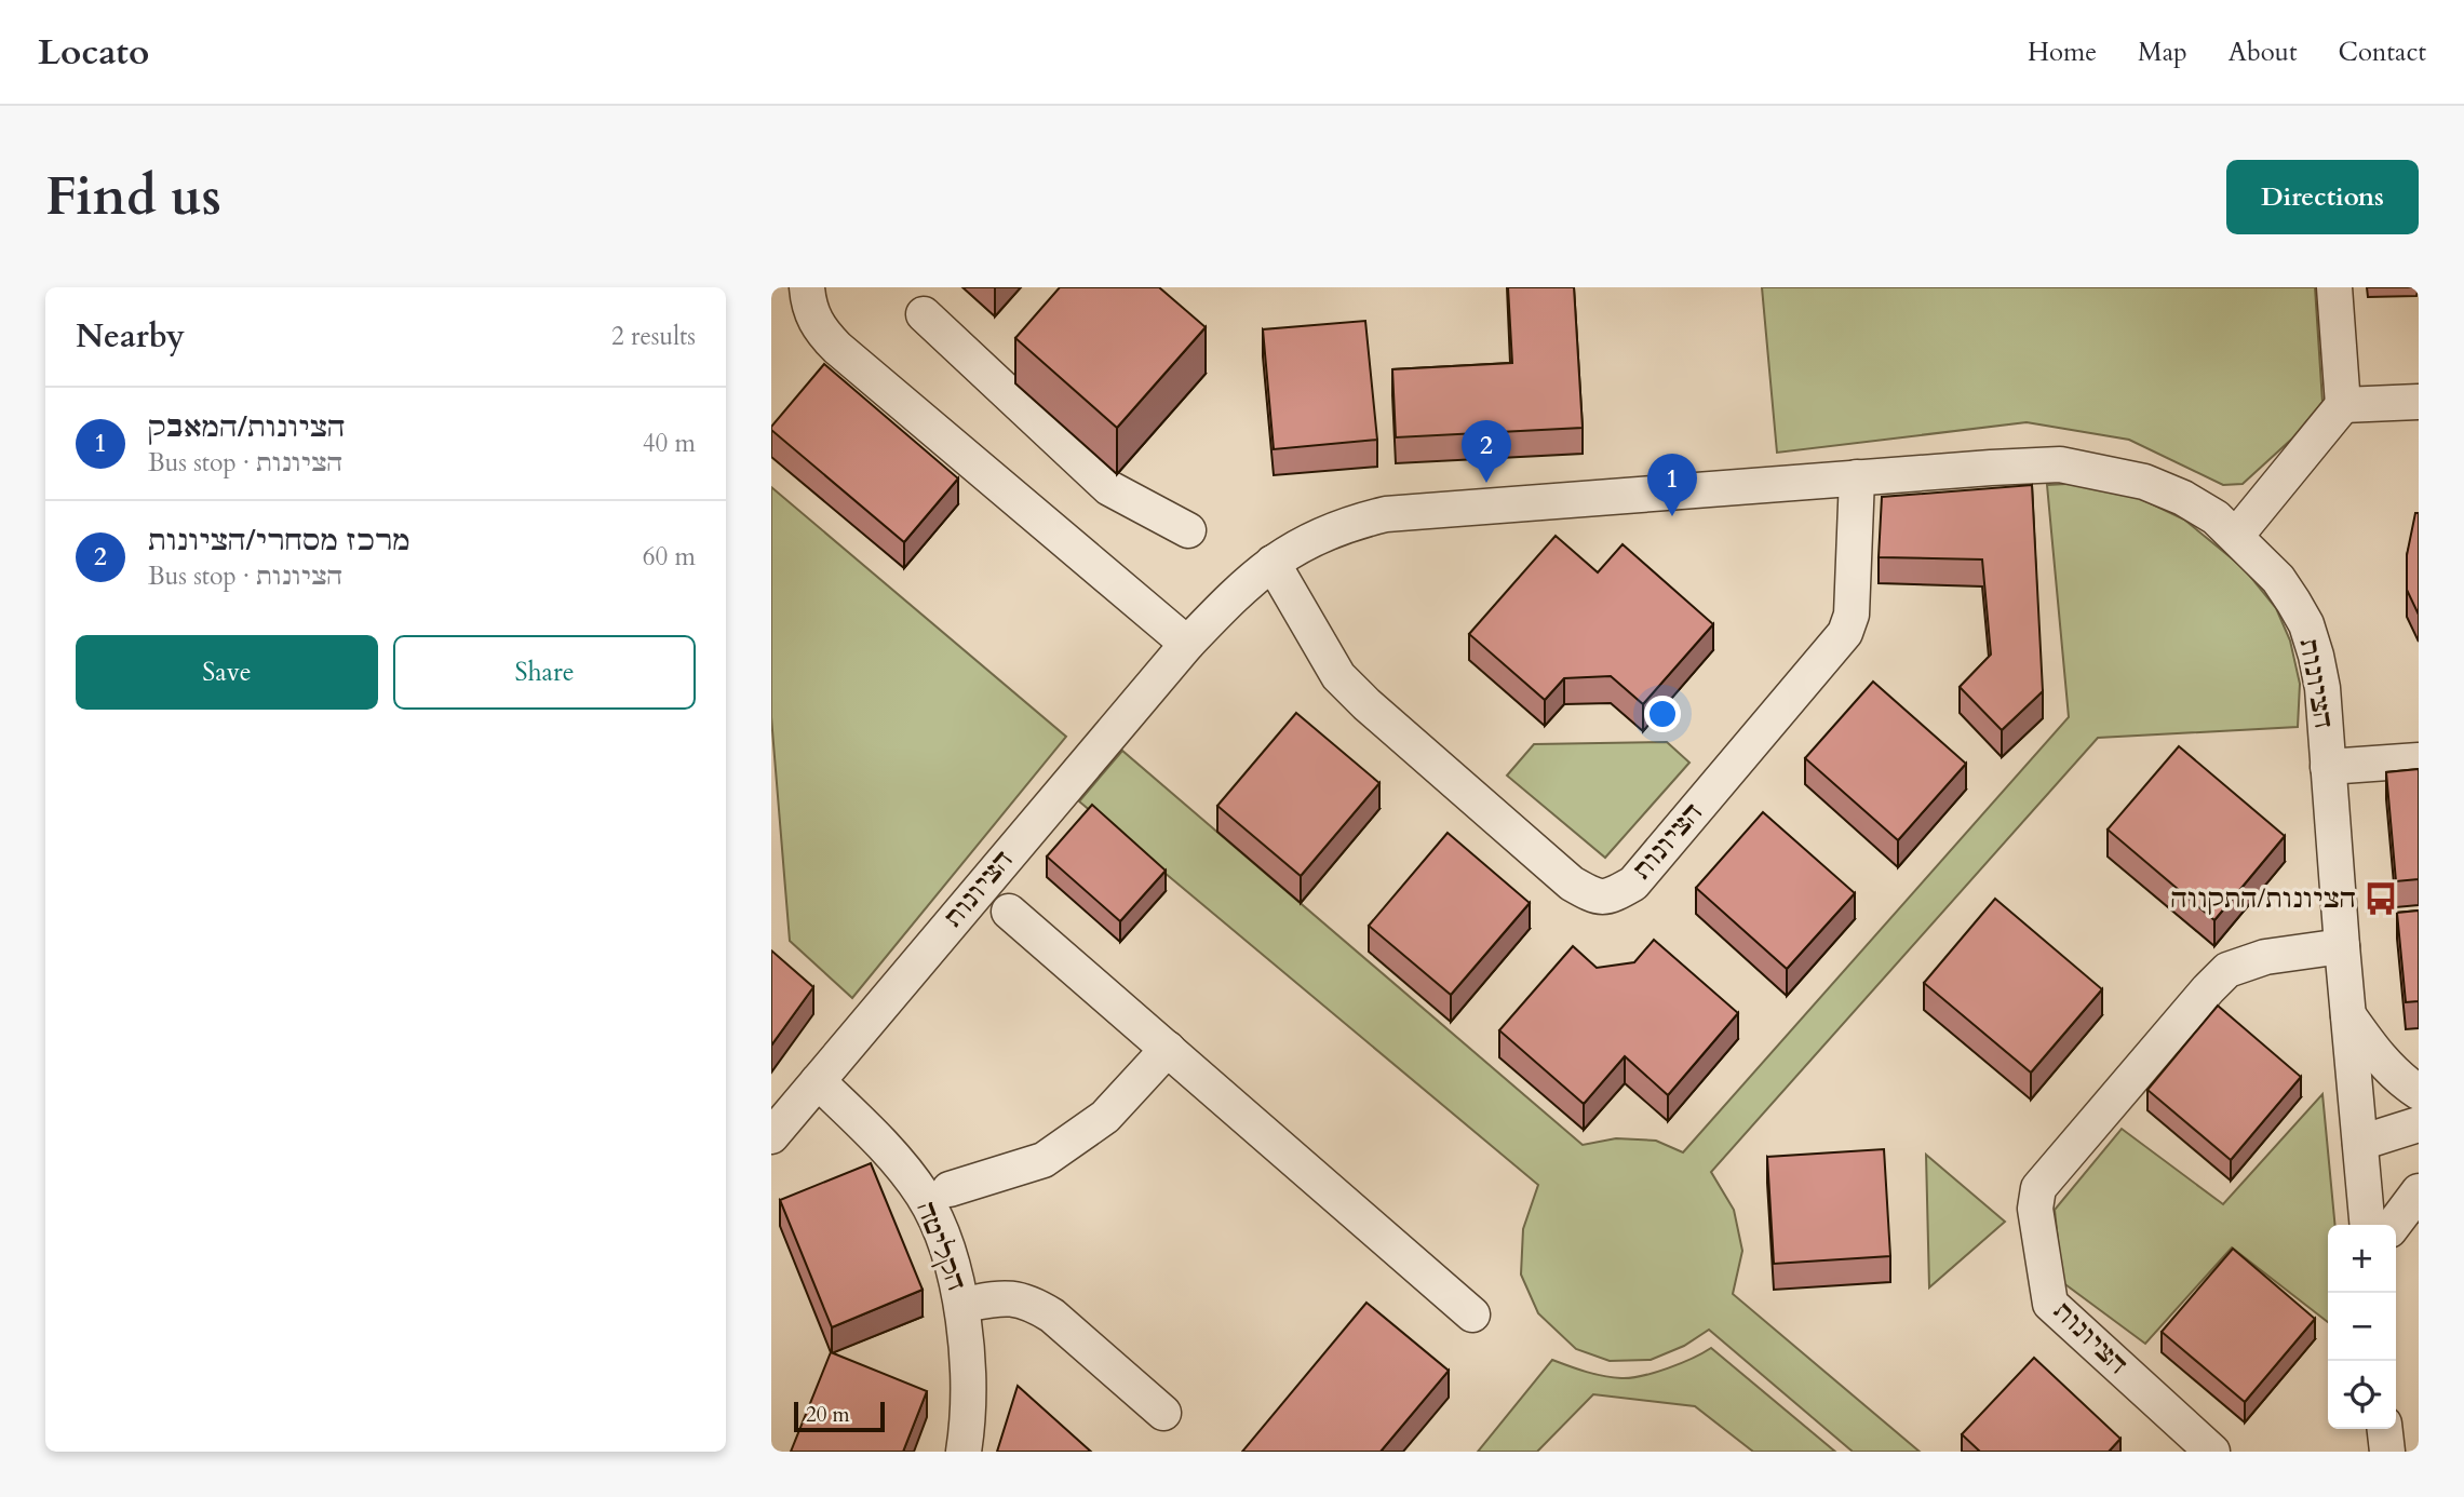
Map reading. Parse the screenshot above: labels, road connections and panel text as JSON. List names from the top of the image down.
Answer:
{
  "streets": {
    "street": ["הציונות", "הקליטה"]
  },
  "crossings": [
    ["הציונות", "הקליטה"]
  ],
  "places": {
    "bus stop": ["הציונות/התקווה"]
  },
  "scale_bar": "20 m",
  "page": {
    "header": "Locato",
    "nav": [
      "Home",
      "Map",
      "About",
      "Contact"
    ],
    "buttons": [
      "Directions",
      ["Save", "Share"]
    ],
    "title": "Find us",
    "heading": ["Nearby", "2 results"],
    "list": [
      {
        "mark": "1",
        "name": "הציונות/המאבק",
        "note": "Bus stop · הציונות",
        "value": "40 m"
      },
      {
        "mark": "2",
        "name": "מרכז מסחרי/הציונות",
        "note": "Bus stop · הציונות",
        "value": "60 m"
      }
    ],
    "pins": ["2", "1"],
    "map_buttons": ["+", "−"],
    "scale": "20 m"
  }
}
